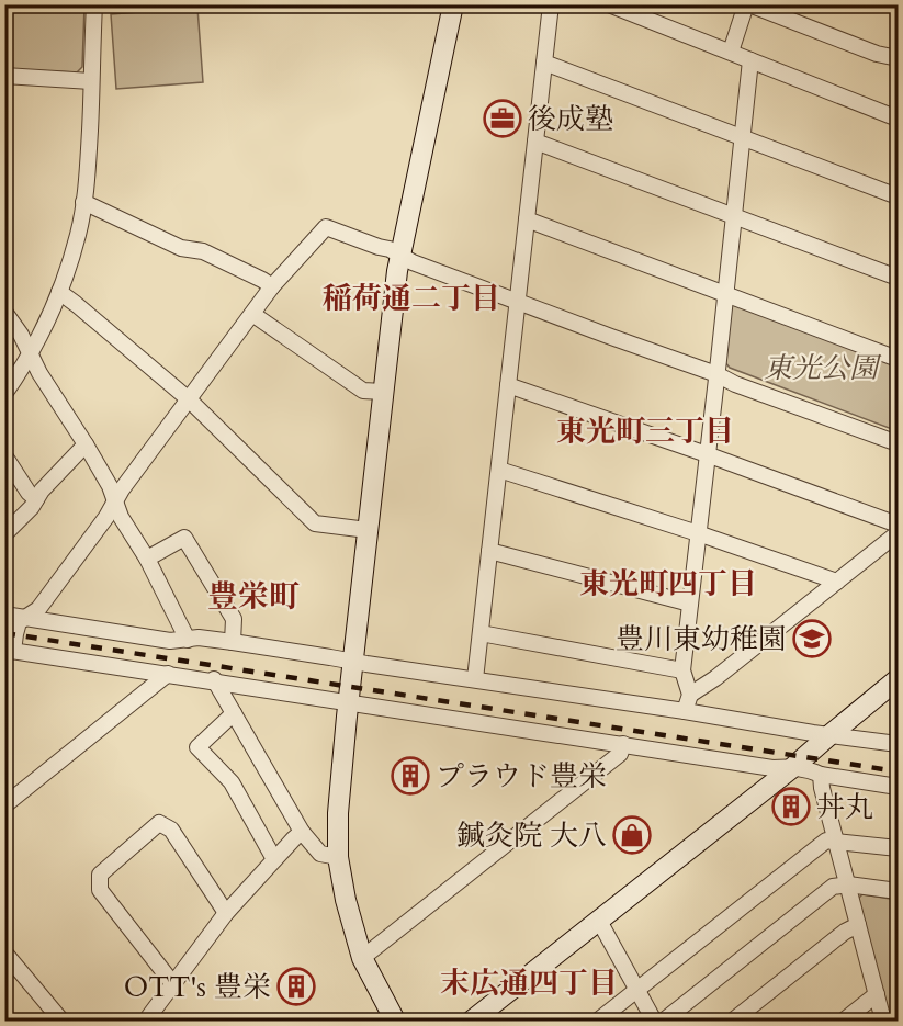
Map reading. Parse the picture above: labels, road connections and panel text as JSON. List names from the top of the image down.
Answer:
{
  "districts": [
    "稲荷通二丁目",
    "東光町三丁目",
    "東光町四丁目",
    "豊栄町",
    "末広通四丁目"
  ],
  "parks": ["東光公園"],
  "places": {
    "office": ["後成塾"],
    "school or university": ["豊川東幼稚園"],
    "building": ["プラウド豊栄", "丼丸", "OTT's 豊栄"],
    "shop": ["鍼灸院 大八"]
  }
}
